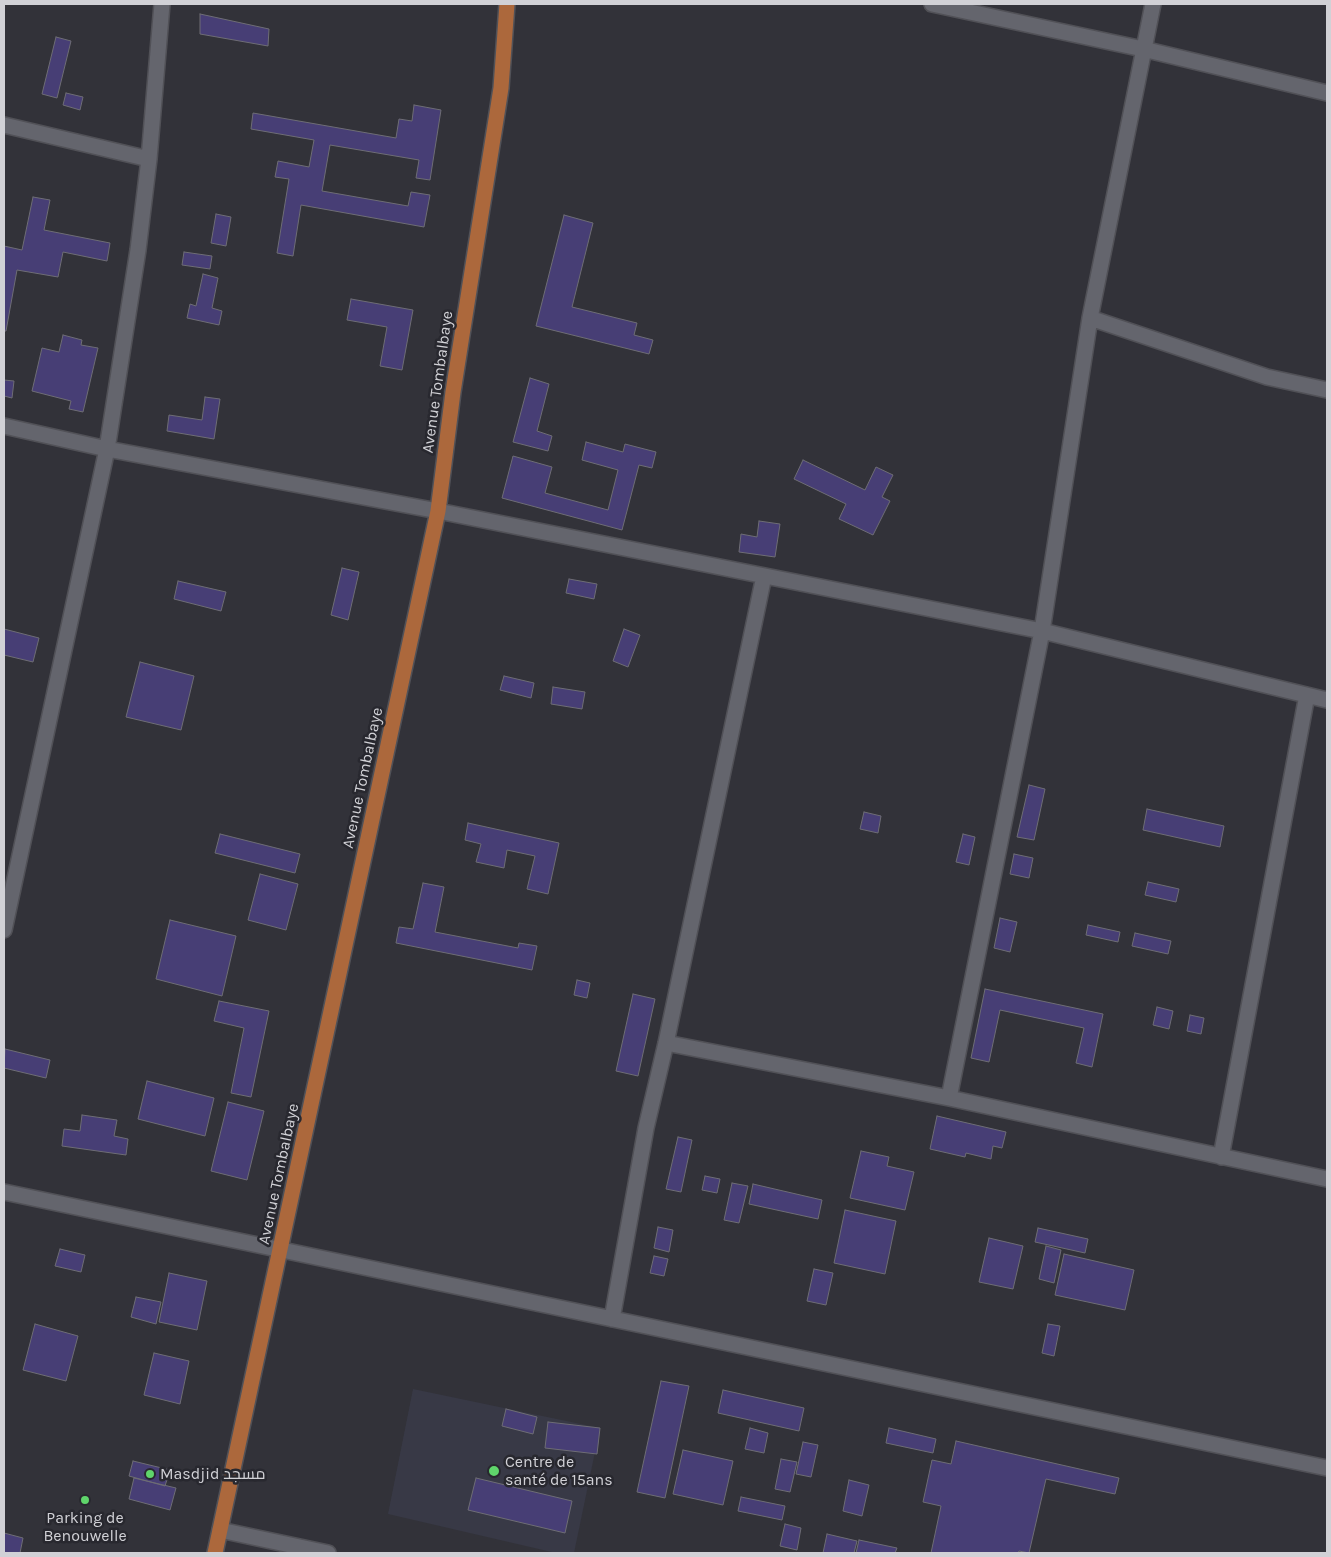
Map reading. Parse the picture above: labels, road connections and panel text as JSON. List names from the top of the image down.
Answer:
{
  "streets": {
    "main road": ["Avenue Tombalbaye"]
  },
  "places": ["Centre de santé de 15ans", "Masdjid مسجد", "Parking de Benouwelle"]
}
